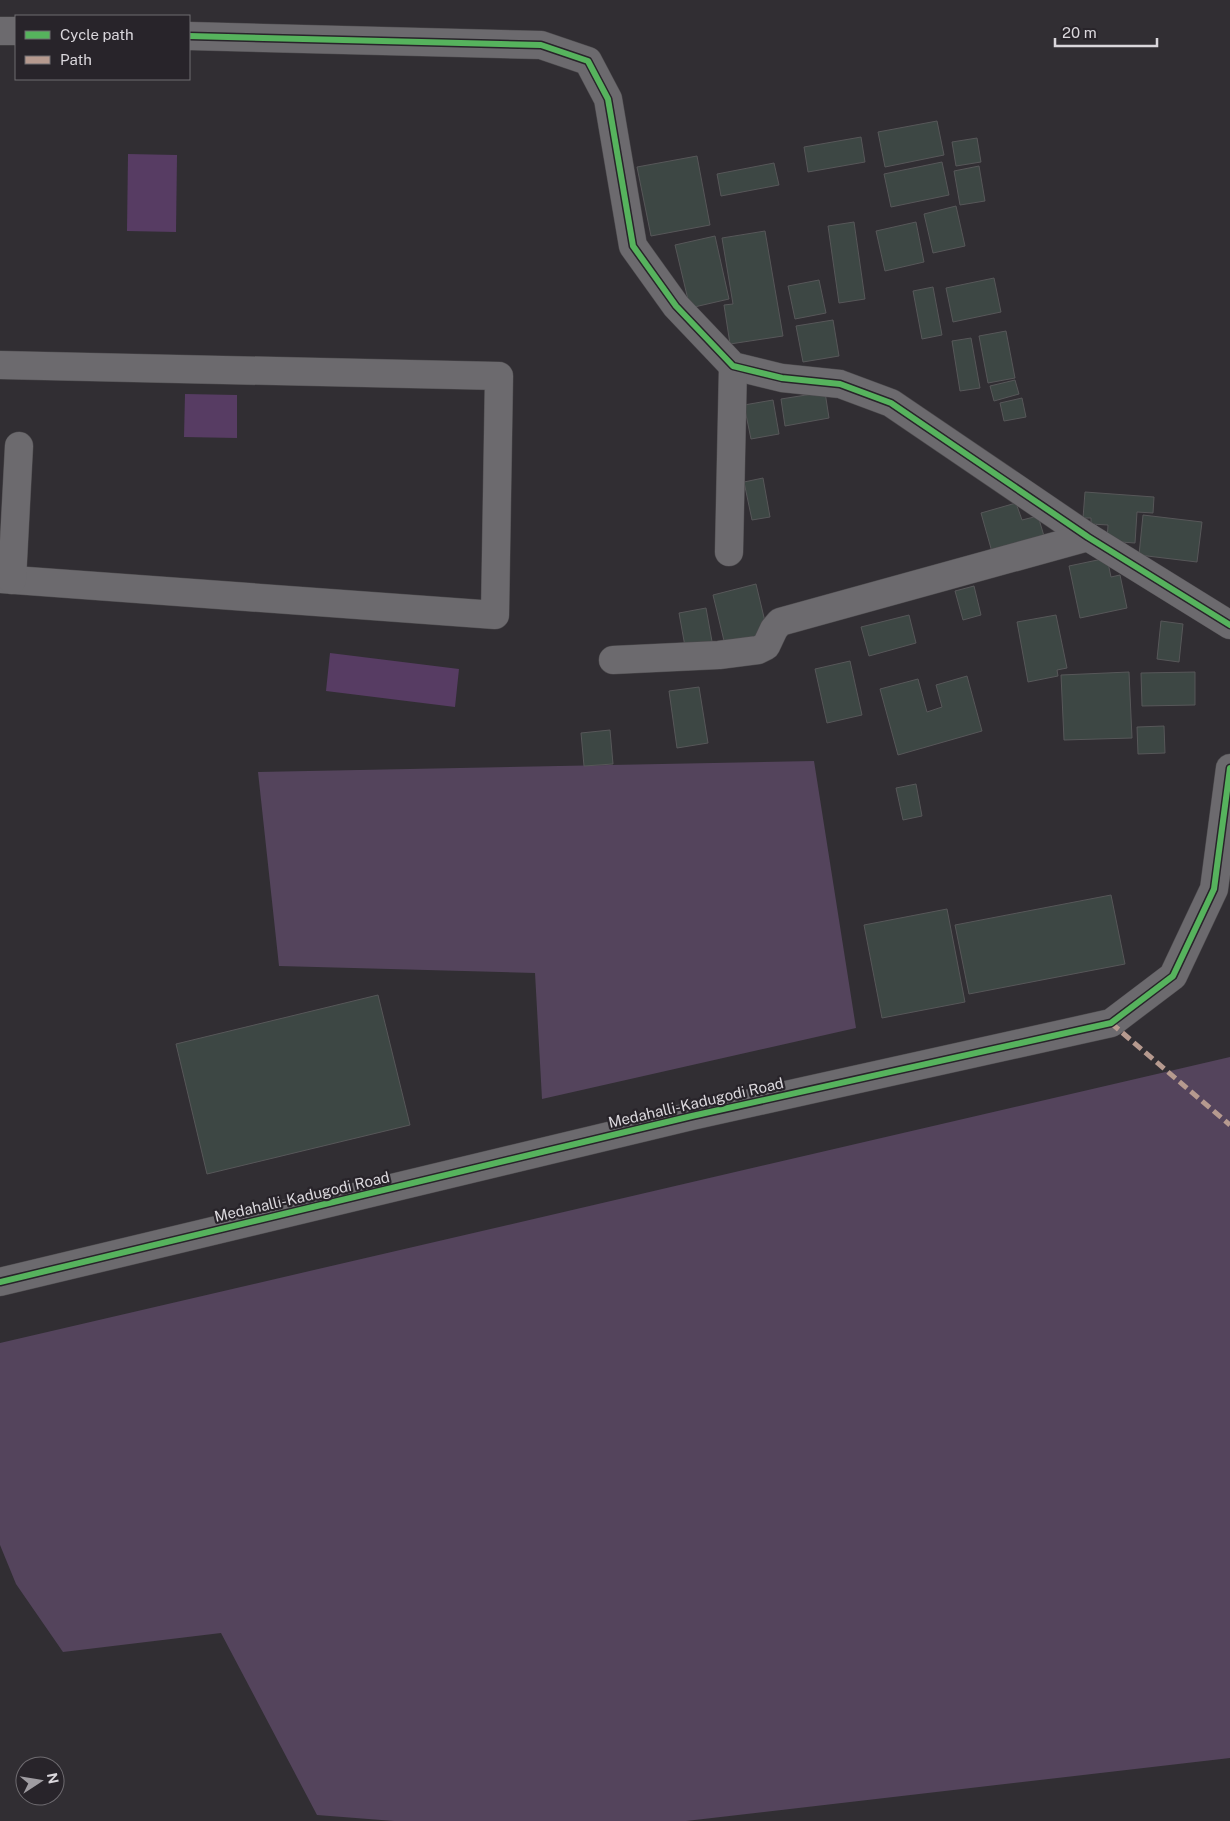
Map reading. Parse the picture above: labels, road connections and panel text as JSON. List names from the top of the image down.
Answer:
{
  "streets": {
    "street": ["Medahalli-Kadugodi Road"]
  },
  "legend": ["Cycle path", "Path"],
  "scale_bar": "20 m",
  "north": "right"
}
